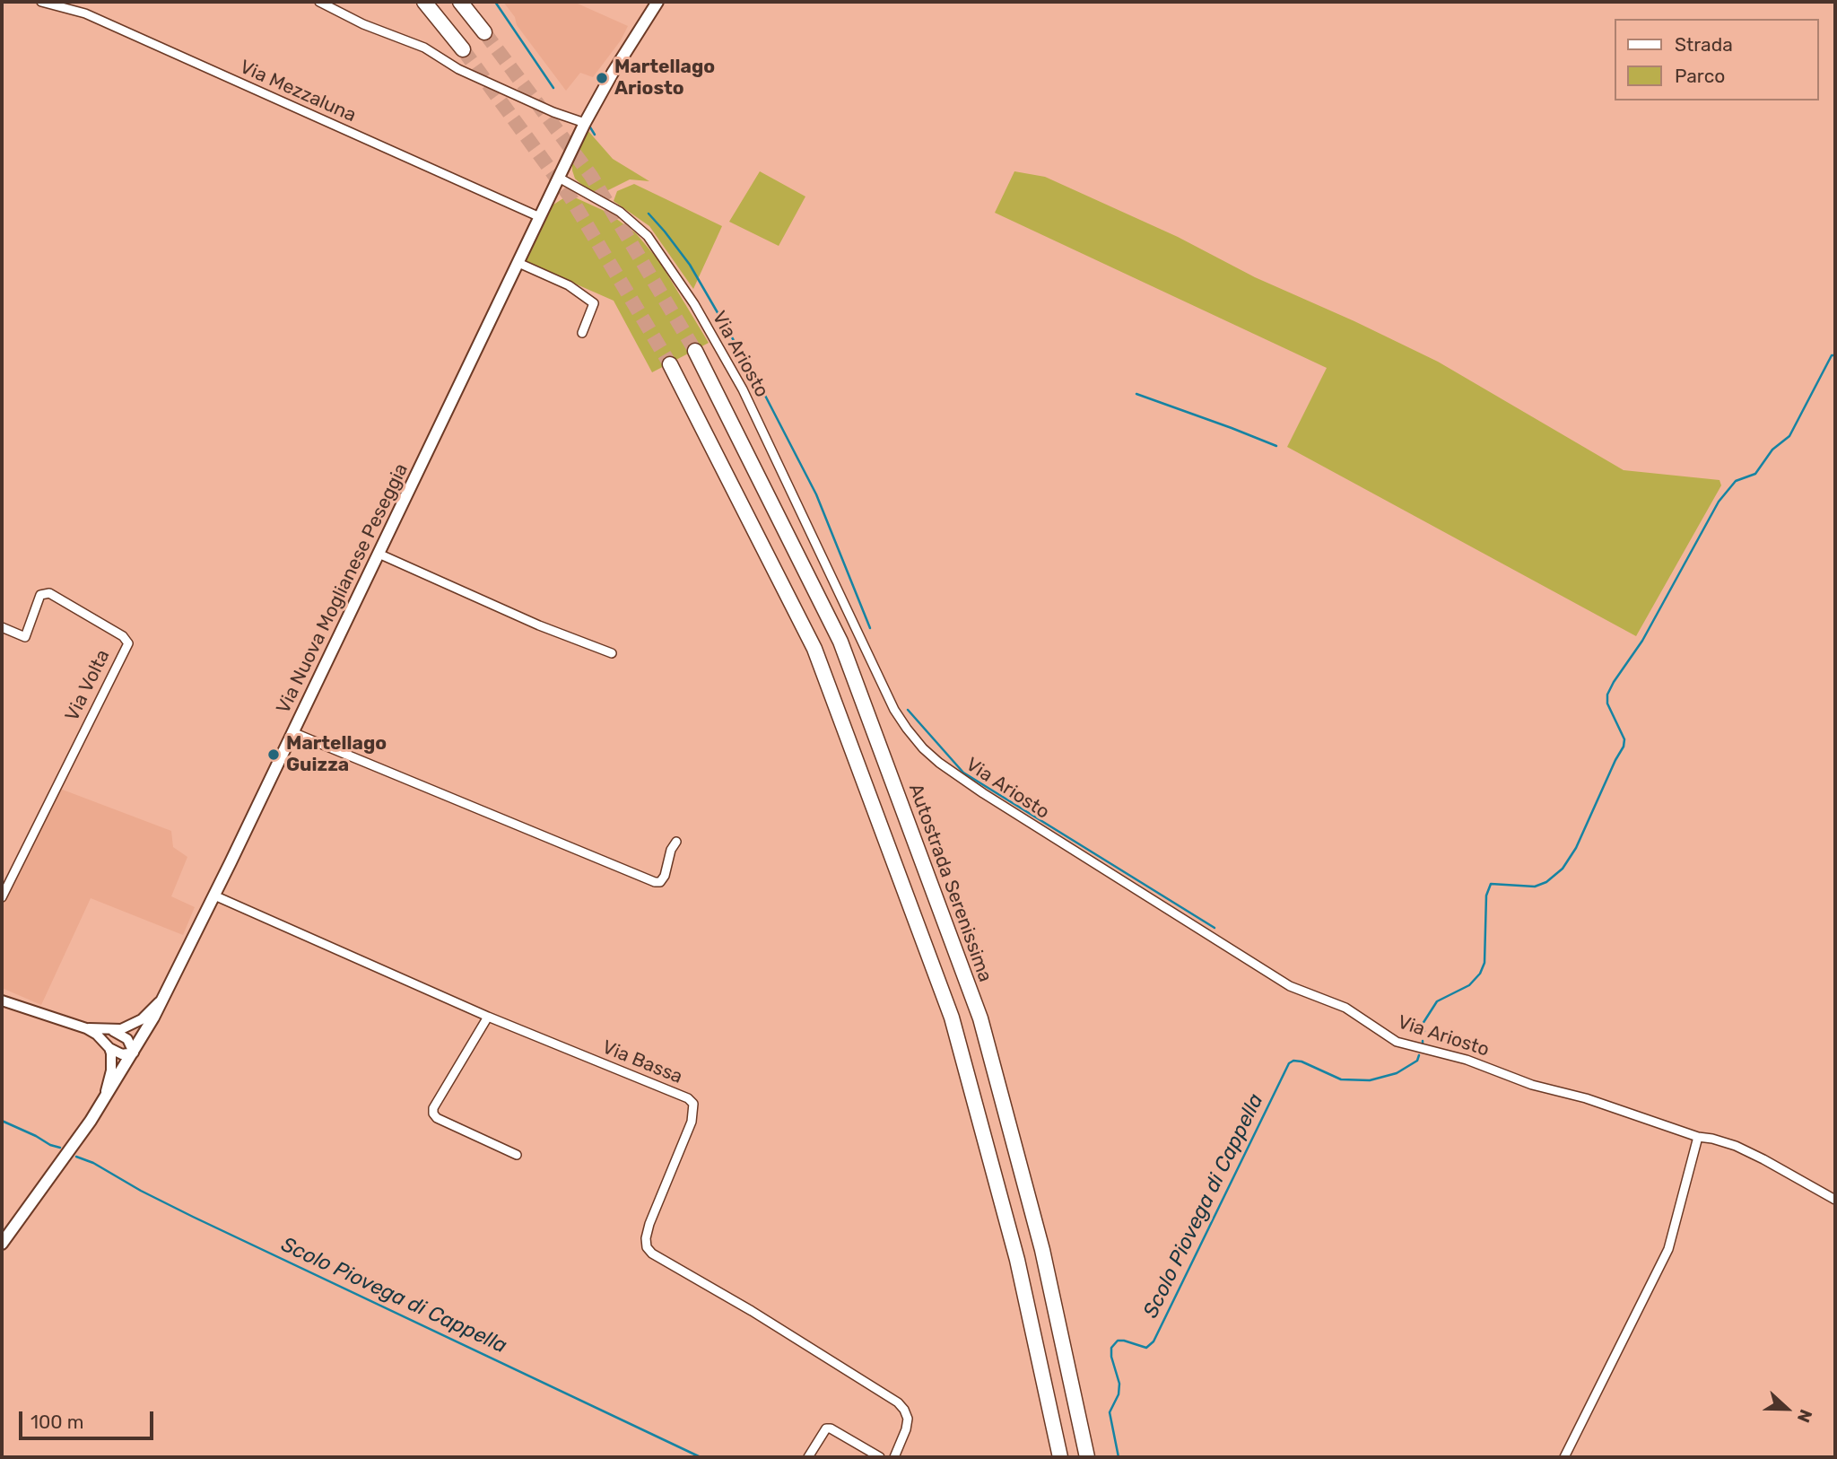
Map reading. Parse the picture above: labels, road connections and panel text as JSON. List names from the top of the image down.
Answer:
{
  "streets": {
    "highway": ["Autostrada Serenissima"],
    "main road": ["Via Nuova Moglianese Peseggia"],
    "street": [
      "Via Mezzaluna",
      "Via Ariosto",
      "Via Volta",
      "Via Bassa"
    ]
  },
  "crossings": [
    ["Via Mezzaluna", "Via Nuova Moglianese Peseggia"],
    ["Via Ariosto", "Via Nuova Moglianese Peseggia"],
    ["Via Nuova Moglianese Peseggia", "Via Bassa"]
  ],
  "water": ["Scolo Piovega di Cappella"],
  "places": ["Martellago Ariosto", "Martellago Guizza"],
  "legend": ["Strada", "Parco"],
  "scale_bar": "100 m",
  "north": "right"
}
